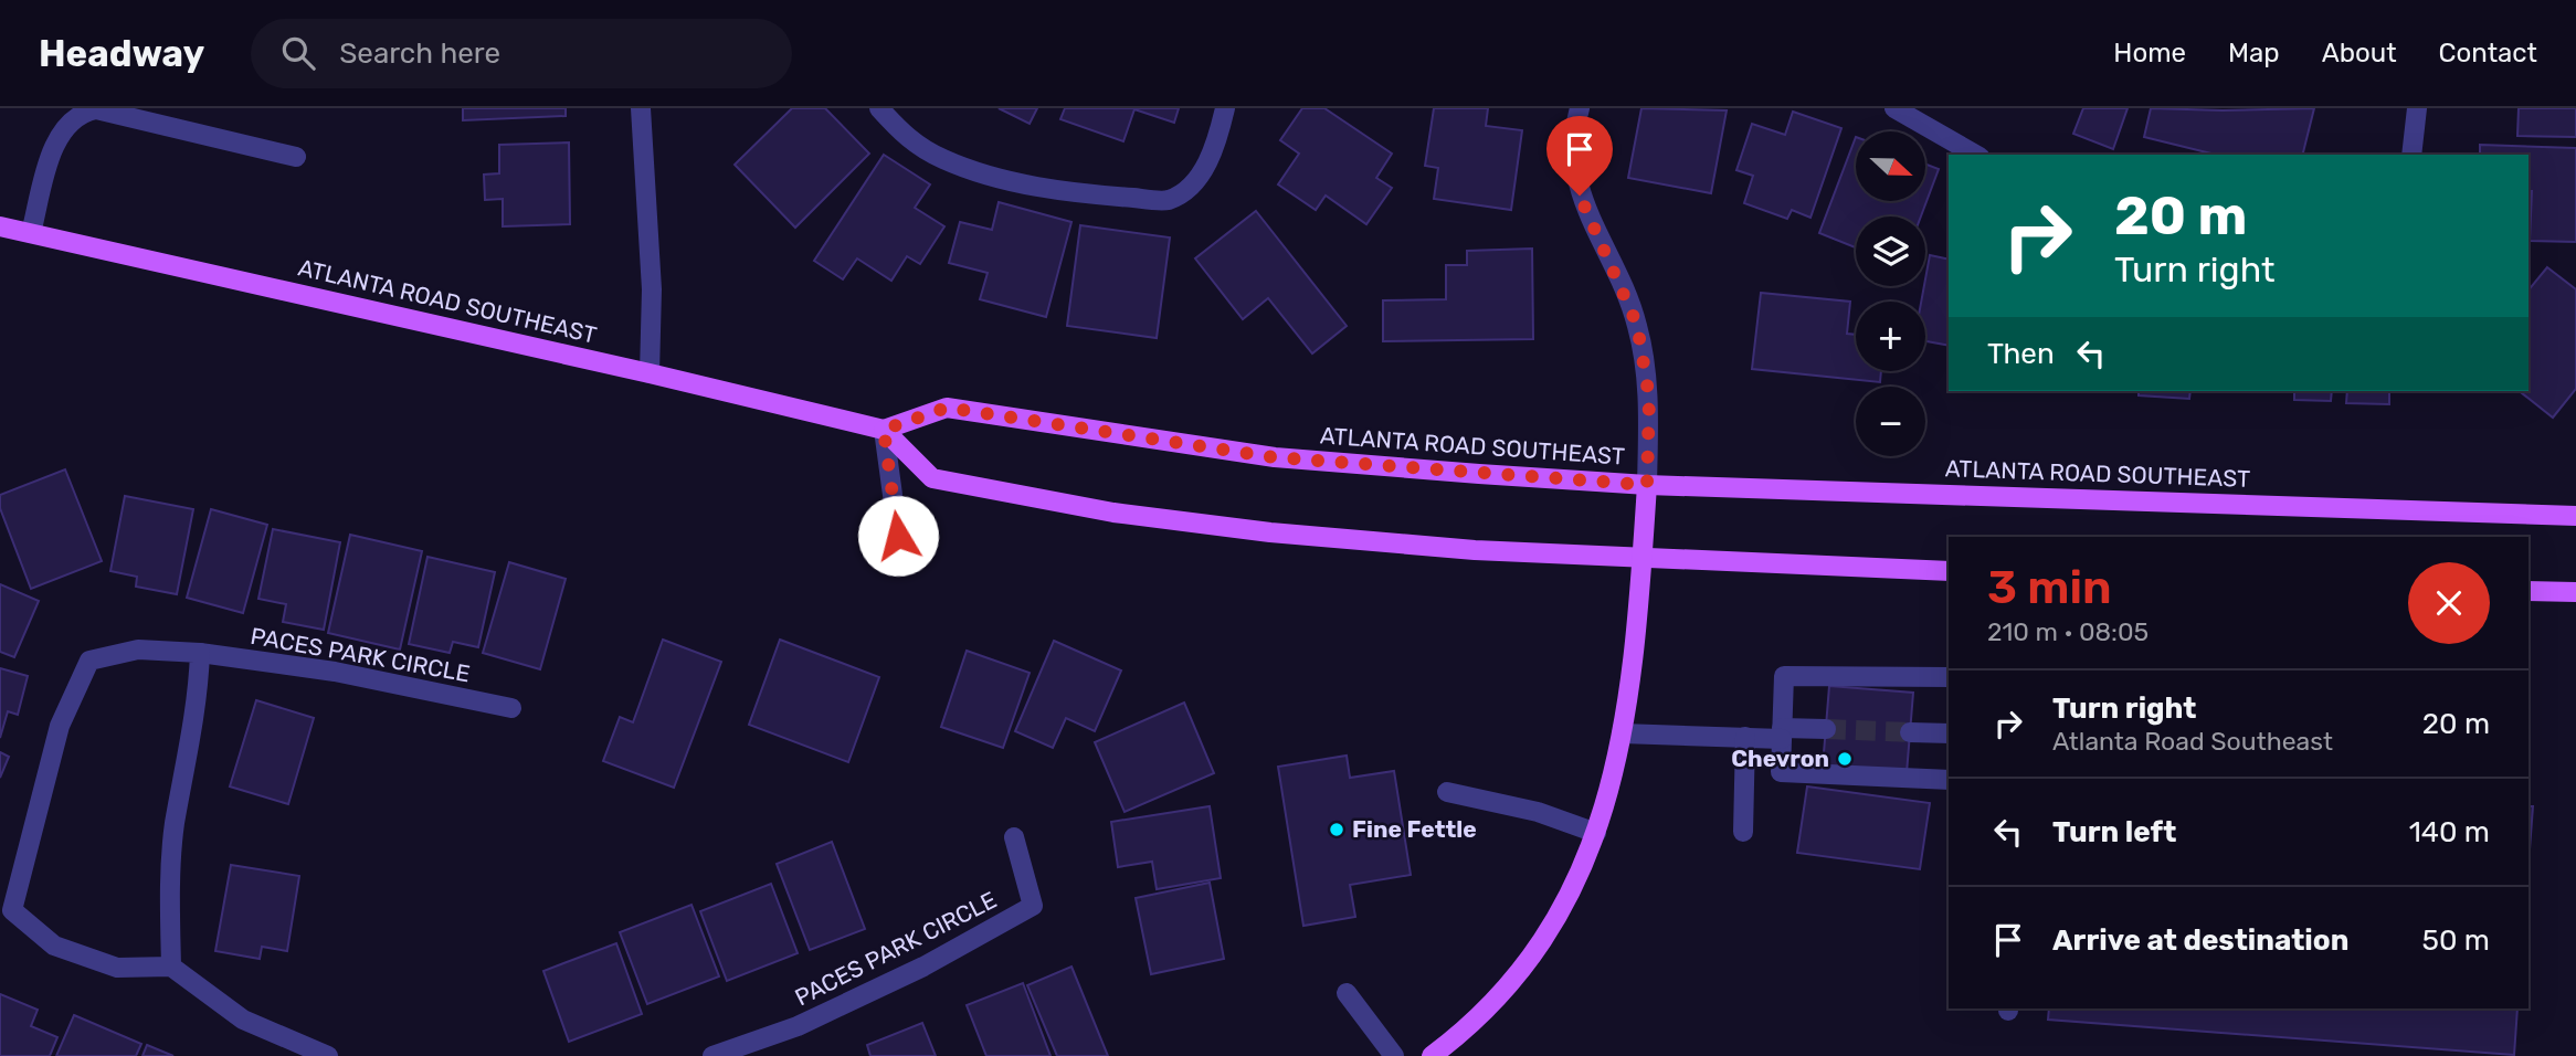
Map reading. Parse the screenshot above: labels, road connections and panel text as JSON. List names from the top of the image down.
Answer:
{
  "streets": {
    "main road": ["ATLANTA ROAD SOUTHEAST"],
    "street": ["PACES PARK CIRCLE"]
  },
  "places": ["Chevron", "Fine Fettle"],
  "north": "right",
  "page": {
    "header": "Headway",
    "search": "Search here",
    "nav": [
      "Home",
      "Map",
      "About",
      "Contact"
    ],
    "map_buttons": ["+", "−"],
    "turn": ["20 m", "Turn right"],
    "then": "Then",
    "heading": ["3 min", "210 m · 08:05"],
    "list": [
      {
        "name": "Turn right",
        "note": "Atlanta Road Southeast",
        "value": "20 m"
      },
      {
        "name": "Turn left",
        "value": "140 m"
      },
      {
        "name": "Arrive at destination",
        "value": "50 m"
      }
    ]
  }
}
